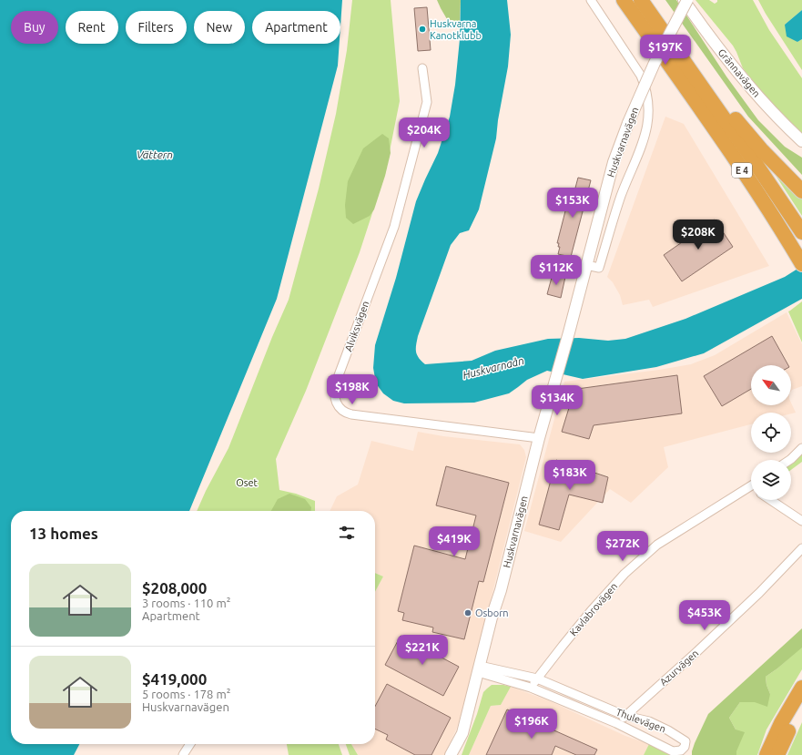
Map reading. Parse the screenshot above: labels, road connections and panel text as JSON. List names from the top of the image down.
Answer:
{
  "streets": {
    "highway": ["E 4"],
    "street": [
      "Grännavägen",
      "Huskvarnavägen",
      "Alviksvägen",
      "Kavlabrovägen",
      "Azurvägen",
      "Thulevägen"
    ]
  },
  "crossings": [
    ["Huskvarnavägen", "Alviksvägen"],
    ["Huskvarnavägen", "Thulevägen"],
    ["Kavlabrovägen", "Thulevägen"],
    ["Azurvägen", "Thulevägen"]
  ],
  "water": ["Vättern", "Huskvarnaån"],
  "parks": ["Oset"],
  "places": ["Huskvarna Kanotklubb", "Osborn"],
  "north": "top left",
  "page": {
    "chip": [
      "Buy",
      "Rent",
      "Filters",
      "New",
      "Apartment"
    ],
    "price": [
      "$197K",
      "$204K",
      "$153K",
      "$208K",
      "$112K",
      "$198K",
      "$134K",
      "$183K",
      "$419K",
      "$272K",
      "$453K",
      "$221K",
      "$196K"
    ],
    "heading": "13 homes",
    "list": [
      {
        "name": "$208,000",
        "note": "3 rooms · 110 m² · Apartment"
      },
      {
        "name": "$419,000",
        "note": "5 rooms · 178 m² · Huskvarnavägen"
      }
    ]
  }
}
